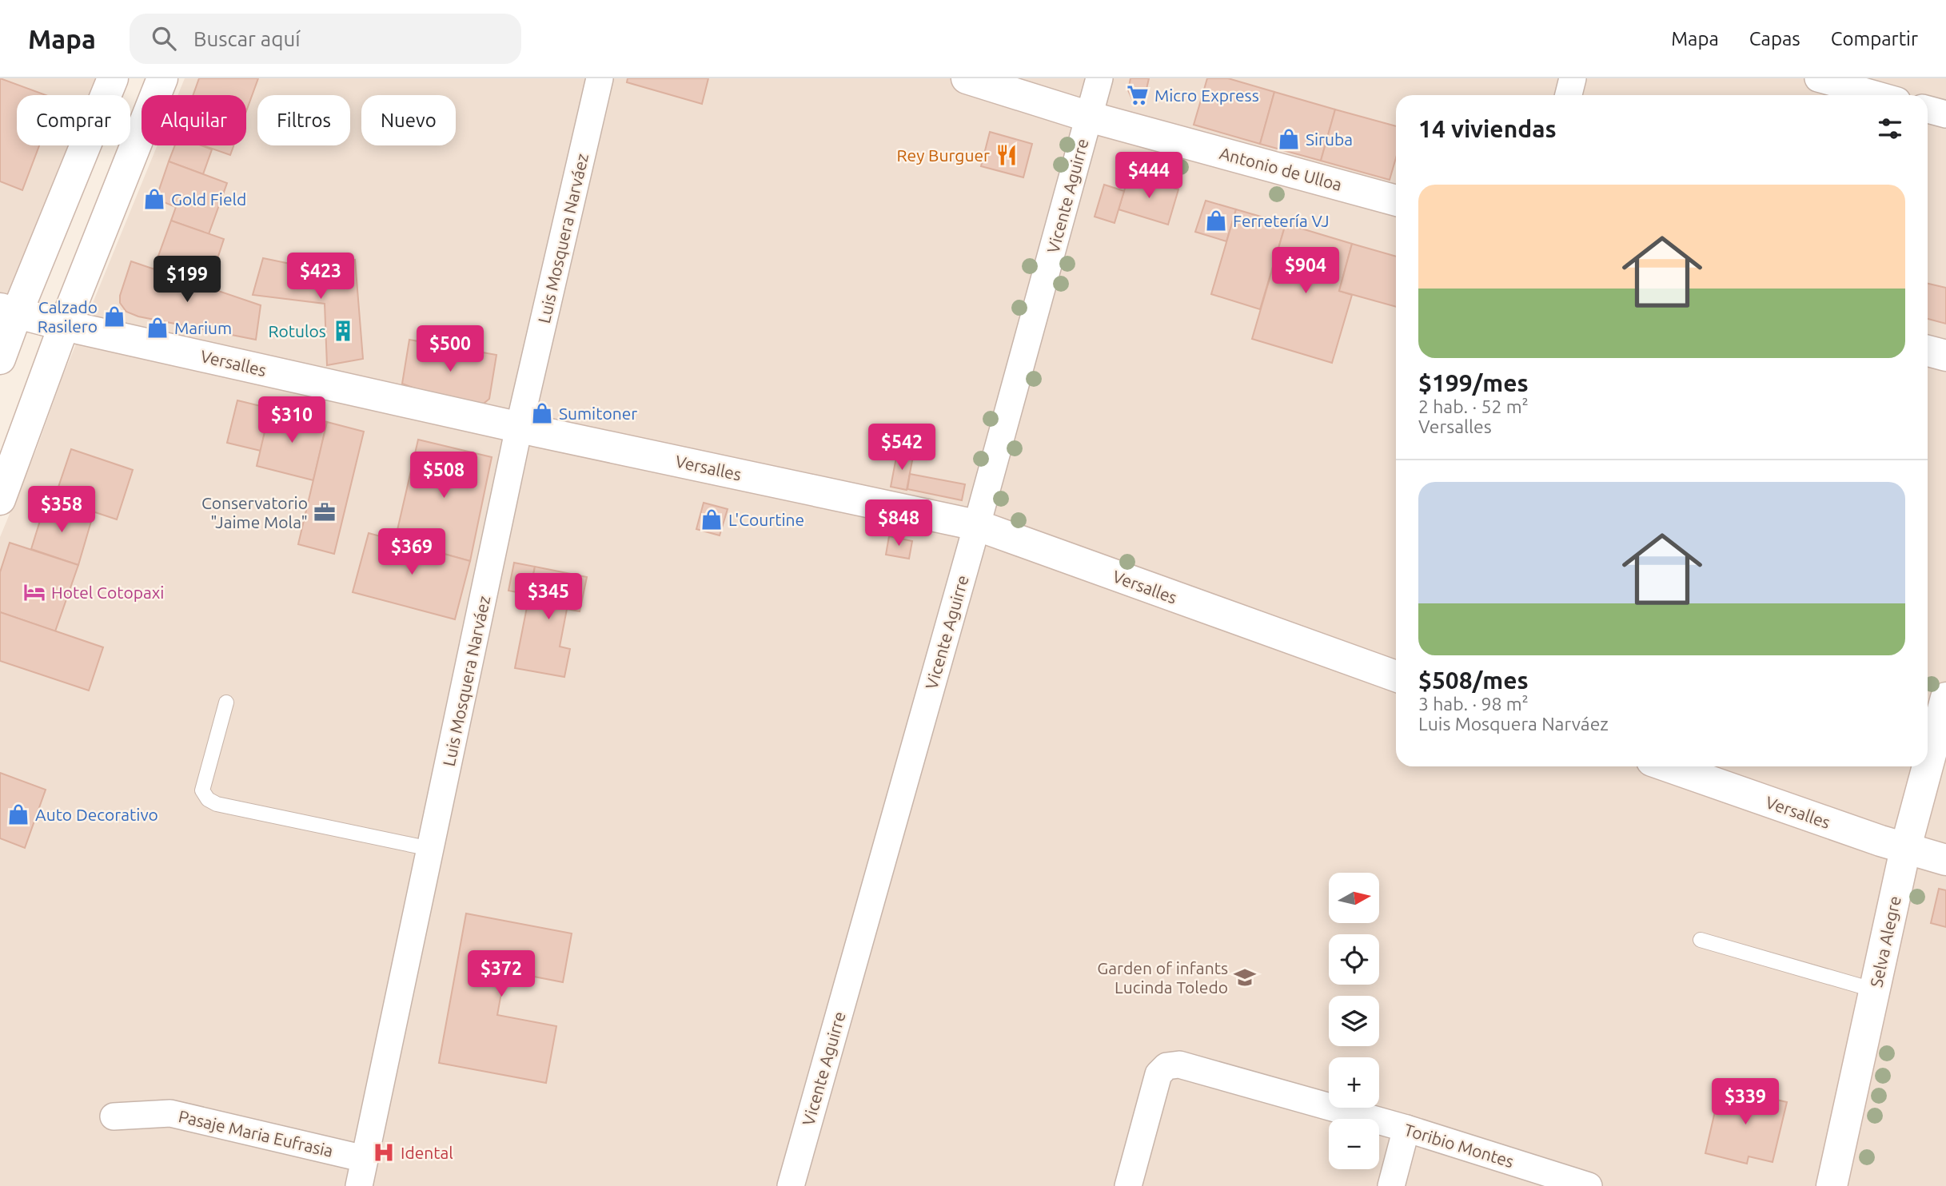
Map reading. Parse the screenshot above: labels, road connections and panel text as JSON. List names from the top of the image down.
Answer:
{
  "streets": {
    "street": [
      "Antonio de Ulloa",
      "Vicente Aguirre",
      "Luis Mosquera Narváez",
      "Versalles",
      "Selva Alegre",
      "Pasaje Maria Eufrasia",
      "Toribio Montes"
    ]
  },
  "crossings": [
    ["Antonio de Ulloa", "Vicente Aguirre"],
    ["Vicente Aguirre", "Versalles"],
    ["Luis Mosquera Narváez", "Versalles"],
    ["Luis Mosquera Narváez", "Pasaje Maria Eufrasia"],
    ["Versalles", "Selva Alegre"]
  ],
  "places": {
    "supermarket": ["Micro Express"],
    "shop": [
      "Siruba",
      "Gold Field",
      "Ferretería VJ",
      "Calzado Rasilero",
      "Marium",
      "Sumitoner",
      "L'Courtine",
      "Auto Decorativo"
    ],
    "restaurant": ["Rey Burguer"],
    "building": ["Rotulos"],
    "office": ["Conservatorio \"Jaime Mola\""],
    "hotel": ["Hotel Cotopaxi"],
    "school or university": ["Garden of infants Lucinda Toledo"],
    "hospital": ["Idental"]
  },
  "north": "right",
  "page": {
    "header": "Mapa",
    "search": "Buscar aquí",
    "nav": ["Mapa", "Capas", "Compartir"],
    "chip": [
      "Comprar",
      "Alquilar",
      "Filtros",
      "Nuevo"
    ],
    "heading": "14 viviendas",
    "price": [
      "$444",
      "$904",
      "$423",
      "$199",
      "$500",
      "$310",
      "$542",
      "$508",
      "$358",
      "$848",
      "$369",
      "$345",
      "$372",
      "$339"
    ],
    "list": [
      {
        "name": "$199/mes",
        "note": "2 hab. · 52 m² · Versalles"
      },
      {
        "name": "$508/mes",
        "note": "3 hab. · 98 m² · Luis Mosquera Narváez"
      }
    ],
    "map_buttons": ["+", "−"]
  }
}
